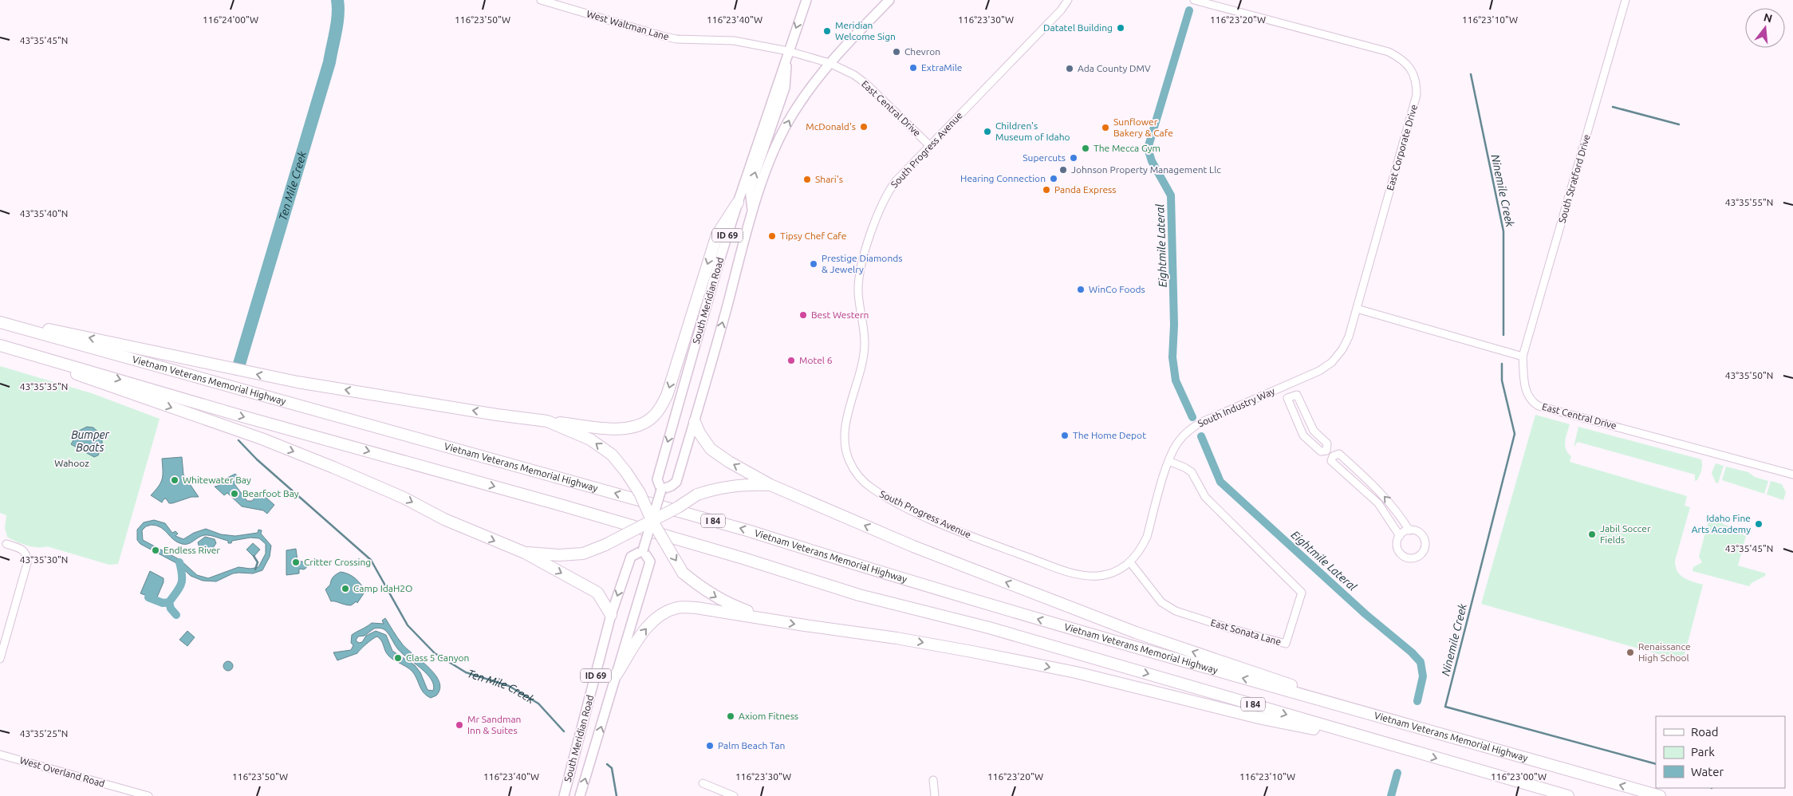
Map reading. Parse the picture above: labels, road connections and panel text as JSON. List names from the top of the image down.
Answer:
{
  "streets": {
    "highway": ["Vietnam Veterans Memorial Highway", "I 84"],
    "main road": ["ID 69", "South Meridian Road"],
    "street": [
      "West Waltman Lane",
      "East Central Drive",
      "East Corporate Drive",
      "South Progress Avenue",
      "South Stratford Drive",
      "South Industry Way",
      "East Sonata Lane",
      "West Overland Road"
    ]
  },
  "crossings": [
    ["West Waltman Lane", "East Central Drive"],
    ["West Waltman Lane", "South Meridian Road"],
    ["East Central Drive", "South Progress Avenue"],
    ["East Central Drive", "South Stratford Drive"],
    ["East Central Drive", "South Meridian Road"],
    ["East Corporate Drive", "South Industry Way"],
    ["South Progress Avenue", "South Industry Way"],
    ["South Industry Way", "East Sonata Lane"]
  ],
  "water": [
    "Ten Mile Creek",
    "Ninemile Creek",
    "Eightmile Lateral",
    "Bumper Boats"
  ],
  "parks": ["Wahooz"],
  "places": [
    "Datatel Building",
    "Meridian Welcome Sign",
    "Chevron",
    "ExtraMile",
    "Ada County DMV",
    "McDonald's",
    "Sunflower Bakery & Cafe",
    "Children's Museum of Idaho",
    "The Mecca Gym",
    "Supercuts",
    "Johnson Property Management Llc",
    "Hearing Connection",
    "Shari's",
    "Panda Express",
    "Tipsy Chef Cafe",
    "Prestige Diamonds & Jewelry",
    "WinCo Foods",
    "Best Western",
    "Motel 6",
    "The Home Depot",
    "Whitewater Bay",
    "Bearfoot Bay",
    "Idaho Fine Arts Academy",
    "Jabil Soccer Fields",
    "Endless River",
    "Critter Crossing",
    "Camp IdaH2O",
    "Renaissance High School",
    "Class 5 Canyon",
    "Axiom Fitness",
    "Mr Sandman Inn & Suites",
    "Palm Beach Tan"
  ],
  "legend": ["Road", "Park", "Water"],
  "north": "top",
  "coordinates": [
    "116°24'00\"W",
    "116°23'50\"W",
    "116°23'40\"W",
    "116°23'30\"W",
    "116°23'20\"W",
    "116°23'10\"W",
    "43°35'45\"N",
    "43°35'55\"N",
    "43°35'40\"N",
    "43°35'50\"N",
    "43°35'35\"N",
    "43°35'30\"N",
    "43°35'25\"N",
    "116°23'00\"W"
  ]
}
